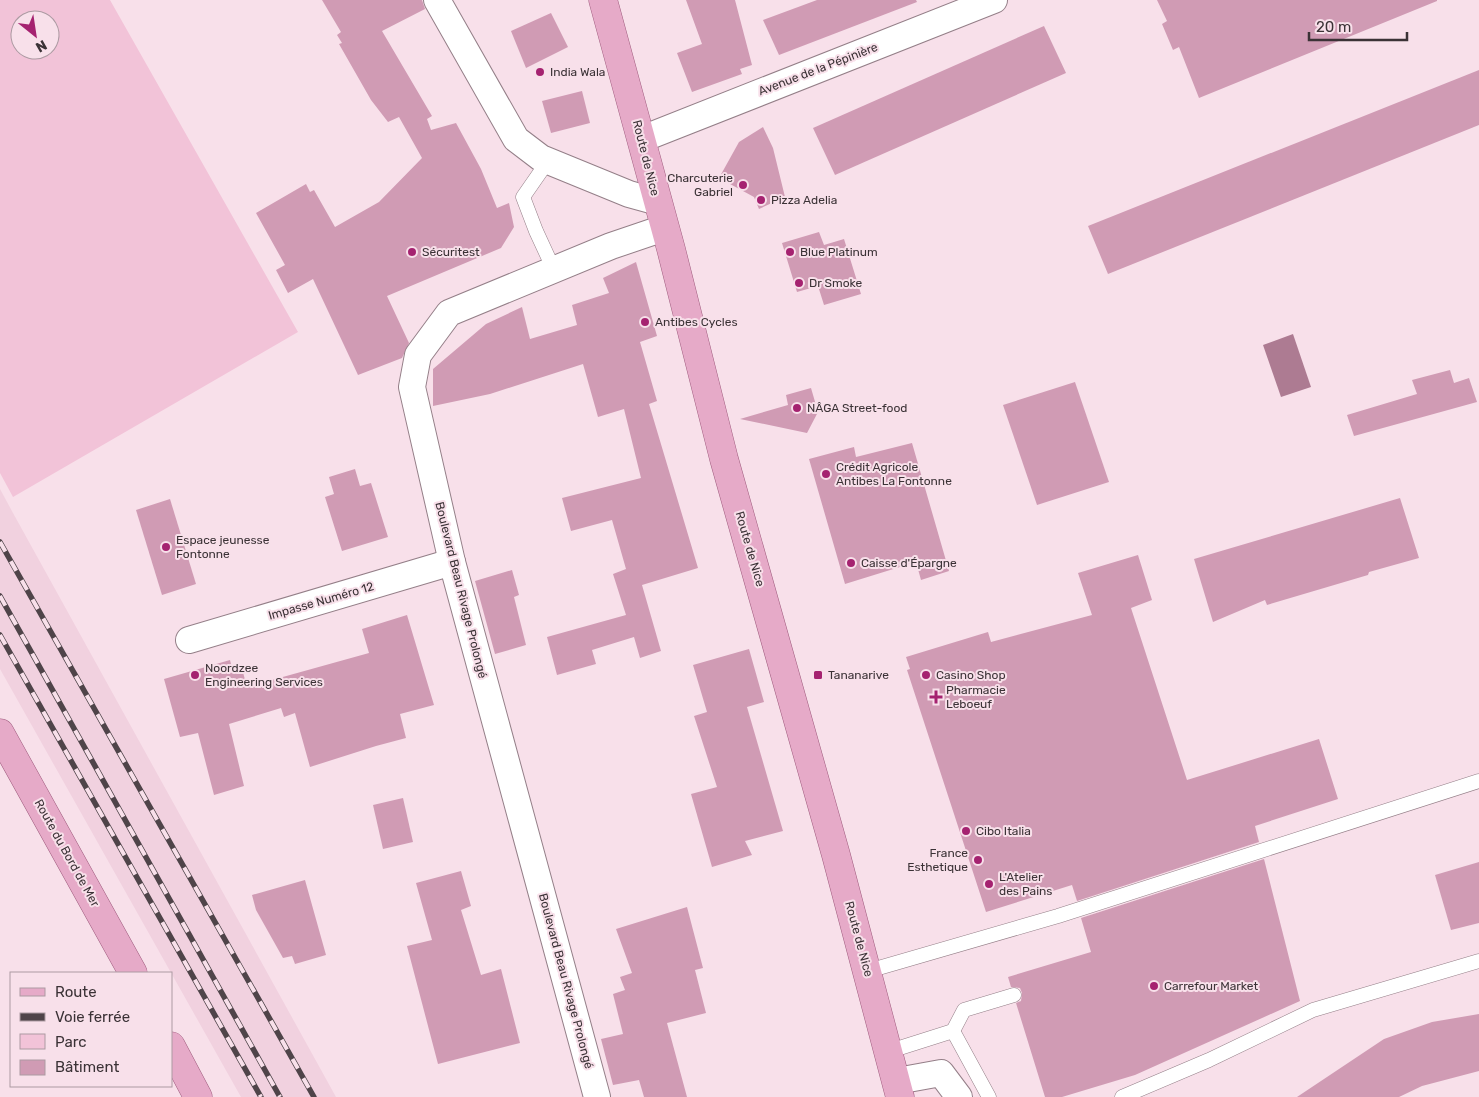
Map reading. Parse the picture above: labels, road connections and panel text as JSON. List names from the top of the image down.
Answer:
{
  "streets": {
    "main road": ["Route de Nice", "Route du Bord de Mer"],
    "street": ["Avenue de la Pépinière", "Boulevard Beau Rivage Prolongé", "Impasse Numéro 12"]
  },
  "crossings": [
    ["Avenue de la Pépinière", "Route de Nice"],
    ["Route de Nice", "Boulevard Beau Rivage Prolongé"],
    ["Boulevard Beau Rivage Prolongé", "Impasse Numéro 12"]
  ],
  "places": {
    "other": [
      "India Wala",
      "Charcuterie Gabriel",
      "Pizza Adelia",
      "Sécuritest",
      "Blue Platinum",
      "Dr Smoke",
      "Antibes Cycles",
      "NÂGA Street-food",
      "Crédit Agricole Antibes La Fontonne",
      "Espace jeunesse Fontonne",
      "Caisse d'Épargne",
      "Noordzee Engineering Services",
      "Casino Shop",
      "Cibo Italia",
      "France Esthetique",
      "L'Atelier des Pains",
      "Carrefour Market"
    ],
    "transit": ["Tananarive"],
    "health": ["Pharmacie Leboeuf"]
  },
  "legend": [
    "Route",
    "Voie ferrée",
    "Parc",
    "Bâtiment"
  ],
  "scale_bar": "20 m",
  "north": "bottom right"
}
